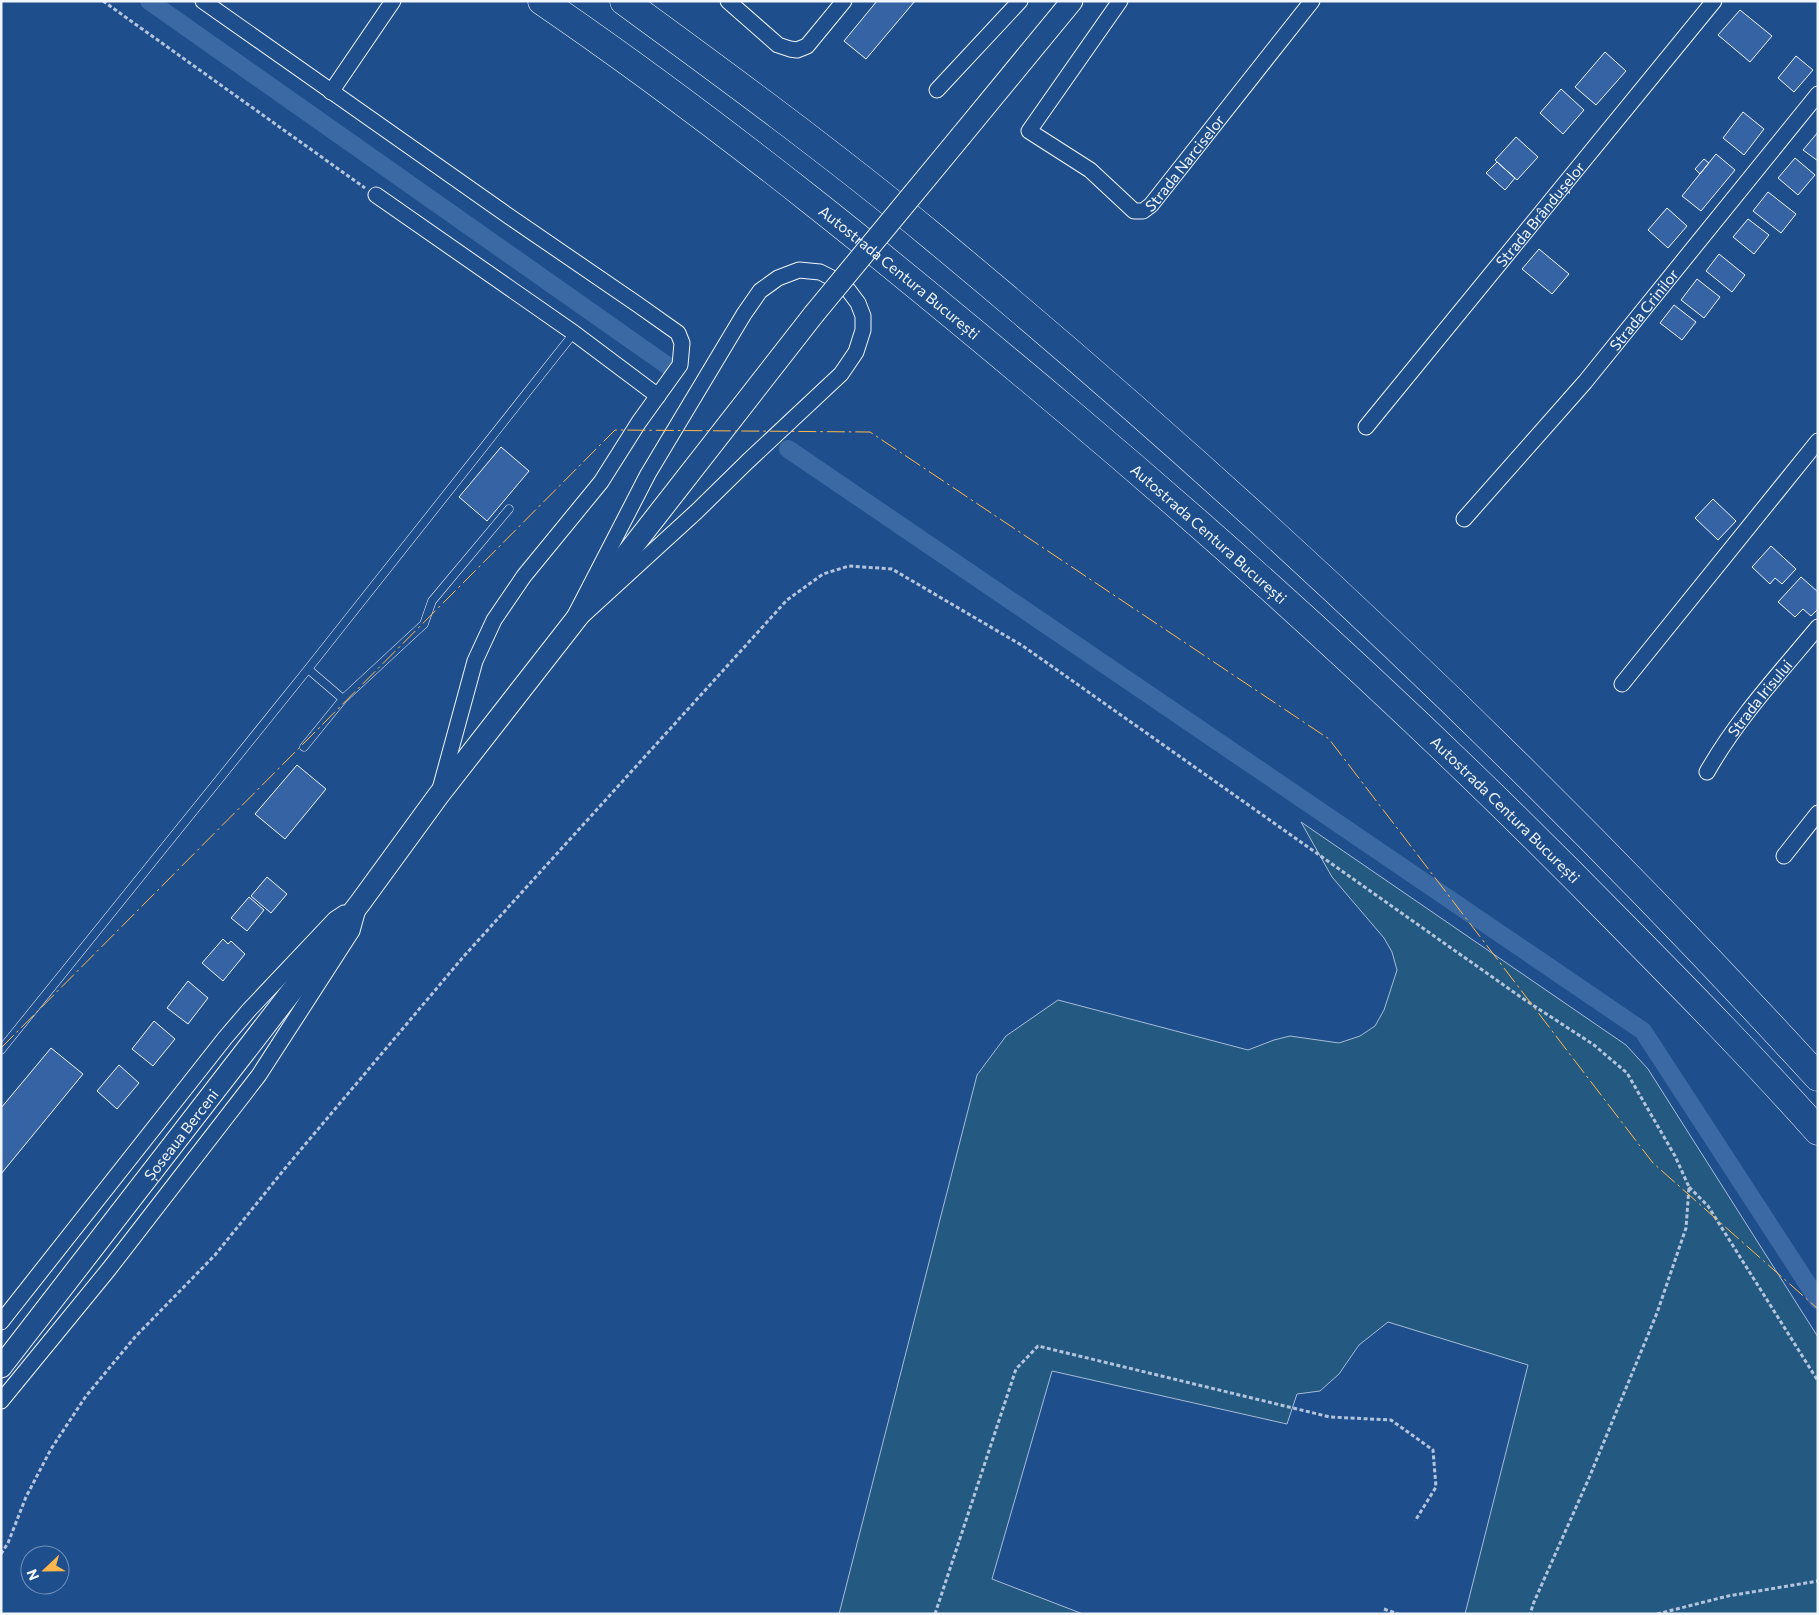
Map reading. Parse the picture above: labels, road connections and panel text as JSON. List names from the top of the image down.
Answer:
{
  "streets": {
    "highway": ["Autostrada Centura București"],
    "main road": ["Șoseaua Berceni"],
    "street": [
      "Strada Narciselor",
      "Strada Brândușelor",
      "Strada Crinilor",
      "Strada Irisului"
    ]
  },
  "north": "left"
}
